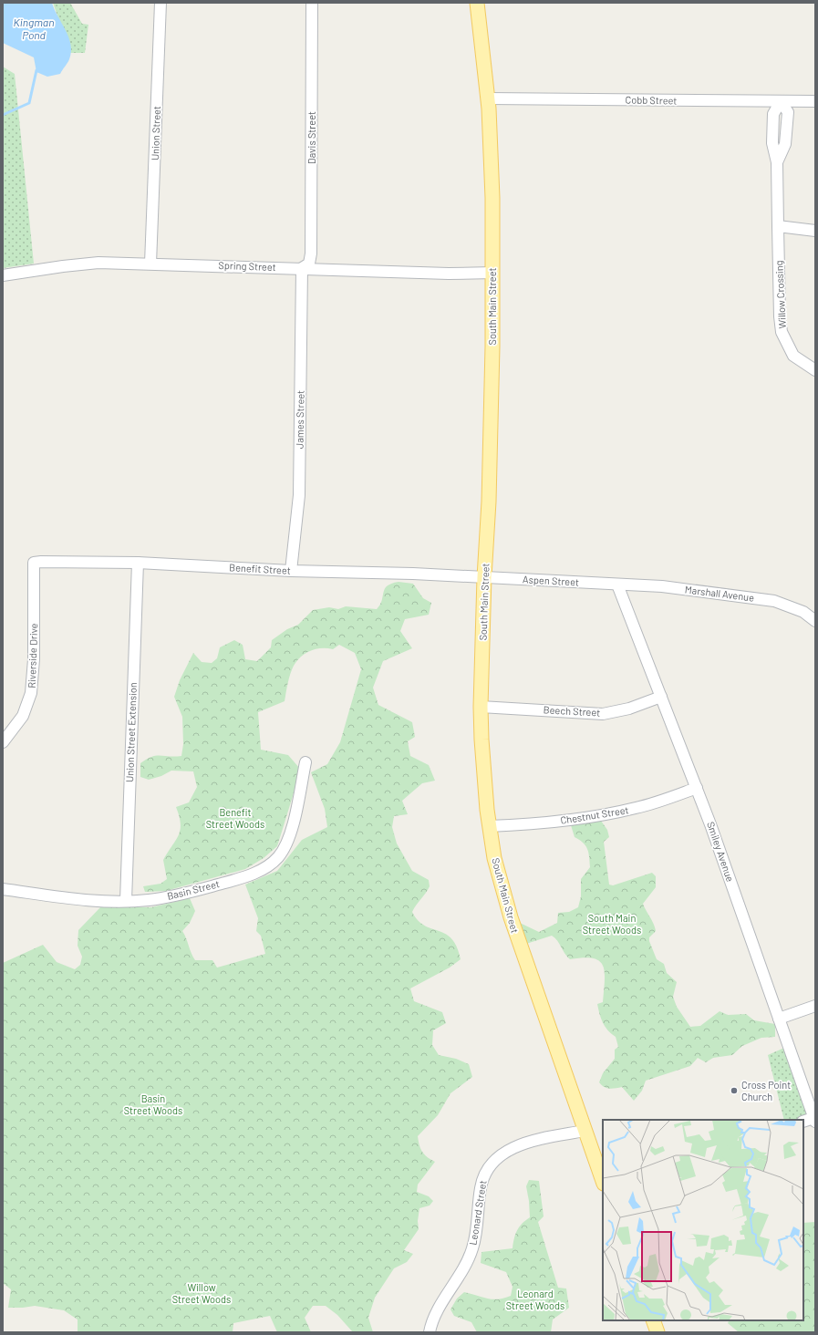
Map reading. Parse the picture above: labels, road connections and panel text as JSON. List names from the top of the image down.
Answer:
{
  "streets": {
    "main road": ["South Main Street"],
    "street": [
      "Cobb Street",
      "Union Street",
      "Davis Street",
      "Spring Street",
      "Willow Crossing",
      "James Street",
      "Benefit Street",
      "Aspen Street",
      "Marshall Avenue",
      "Riverside Drive",
      "Beech Street",
      "Union Street Extension",
      "Chestnut Street",
      "Smiley Avenue",
      "Basin Street",
      "Leonard Street"
    ]
  },
  "crossings": [
    ["Cobb Street", "Willow Crossing"],
    ["Cobb Street", "South Main Street"],
    ["Union Street", "Spring Street"],
    ["Davis Street", "Spring Street"],
    ["Davis Street", "James Street"],
    ["Spring Street", "South Main Street"],
    ["Spring Street", "James Street"],
    ["South Main Street", "Benefit Street"],
    ["South Main Street", "Aspen Street"],
    ["South Main Street", "Beech Street"],
    ["South Main Street", "Chestnut Street"],
    ["South Main Street", "Leonard Street"],
    ["James Street", "Benefit Street"],
    ["Benefit Street", "Aspen Street"],
    ["Benefit Street", "Riverside Drive"],
    ["Benefit Street", "Union Street Extension"],
    ["Aspen Street", "Marshall Avenue"],
    ["Aspen Street", "Smiley Avenue"],
    ["Marshall Avenue", "Smiley Avenue"],
    ["Beech Street", "Smiley Avenue"],
    ["Union Street Extension", "Basin Street"],
    ["Chestnut Street", "Smiley Avenue"]
  ],
  "water": ["Kingman Pond"],
  "parks": [
    "Benefit Street Woods",
    "South Main Street Woods",
    "Basin Street Woods",
    "Willow Street Woods",
    "Leonard Street Woods"
  ],
  "places": ["Cross Point Church"]
}
